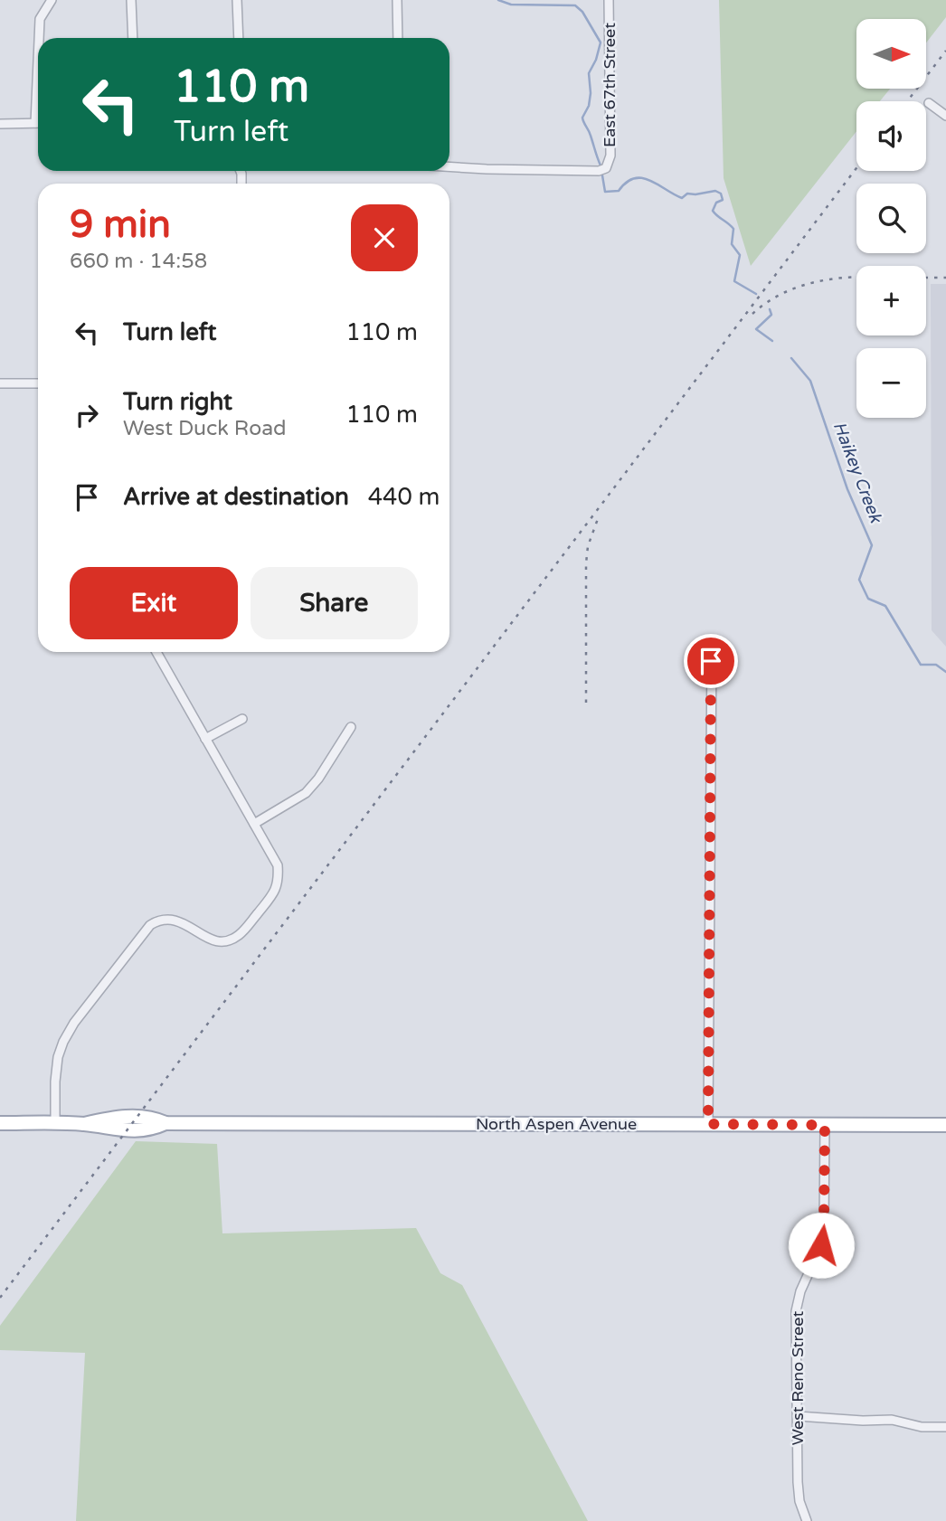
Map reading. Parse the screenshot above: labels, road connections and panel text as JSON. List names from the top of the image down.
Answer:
{
  "streets": {
    "main road": ["North Aspen Avenue"],
    "street": ["East 67th Street", "West Reno Street"]
  },
  "crossings": [
    ["North Aspen Avenue", "West Reno Street"]
  ],
  "water": ["Haikey Creek"],
  "north": "right",
  "page": {
    "map_buttons": ["+", "−"],
    "turn": ["110 m", "Turn left"],
    "heading": ["9 min", "660 m · 14:58"],
    "list": [
      {
        "name": "Turn left",
        "value": "110 m"
      },
      {
        "name": "Turn right",
        "note": "West Duck Road",
        "value": "110 m"
      },
      {
        "name": "Arrive at destination",
        "value": "440 m"
      }
    ],
    "buttons": ["Exit", "Share"]
  }
}
